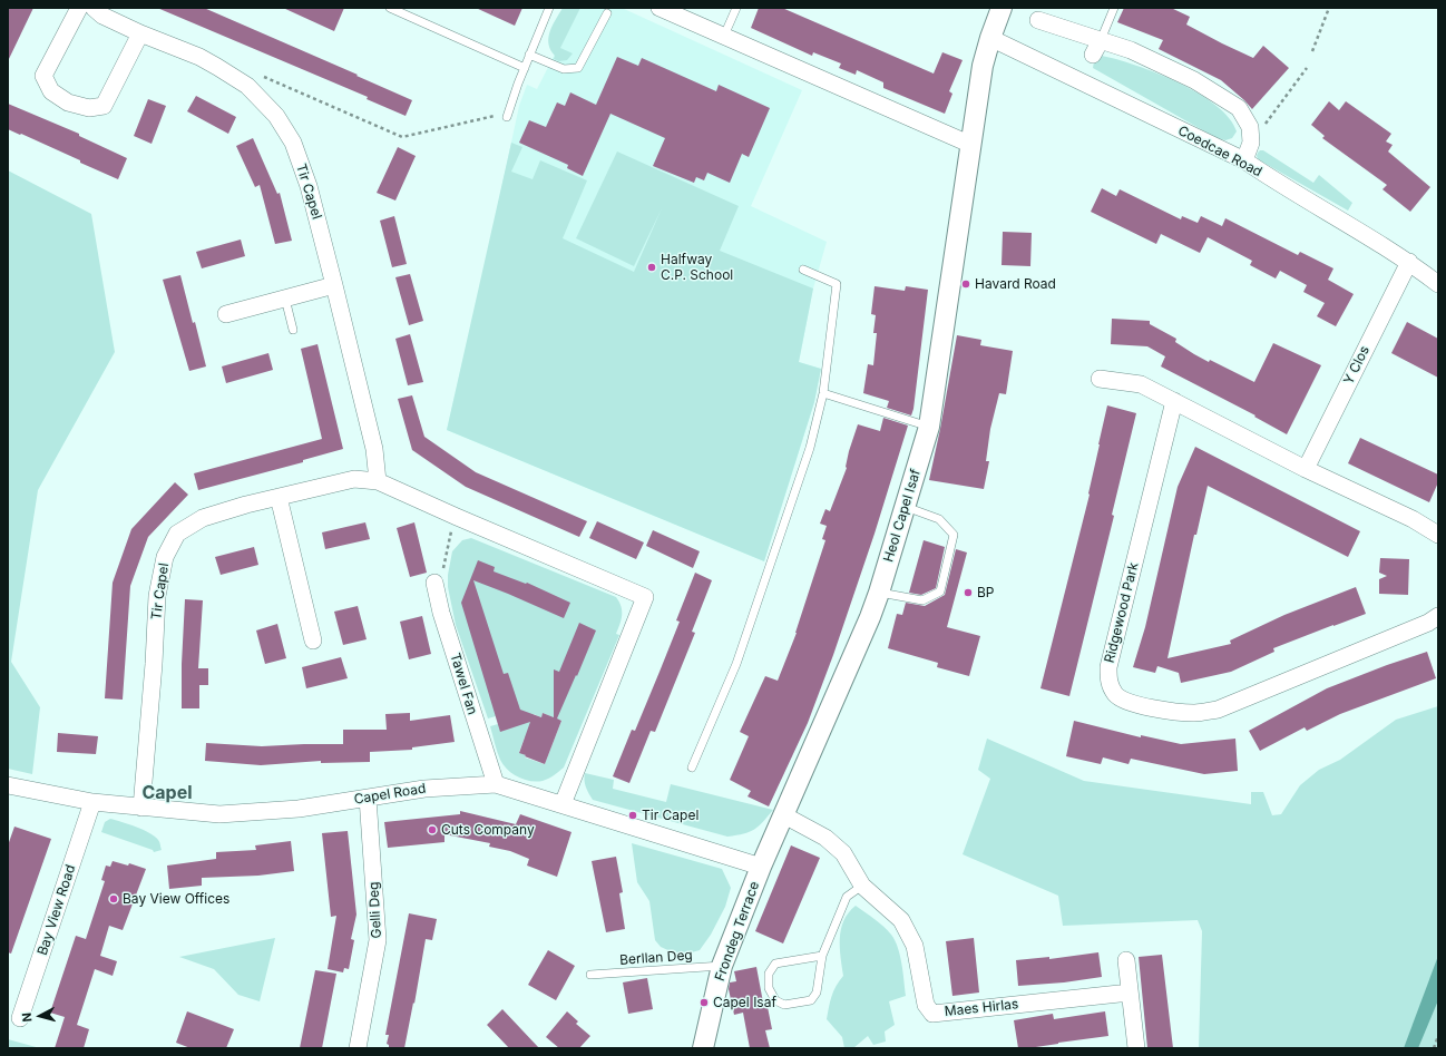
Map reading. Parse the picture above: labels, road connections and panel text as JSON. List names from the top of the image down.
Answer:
{
  "streets": {
    "street": [
      "Coedcae Road",
      "Tir Capel",
      "Y Clos",
      "Heol Capel Isaf",
      "Ridgewood Park",
      "Tawel Fan",
      "Capel Road",
      "Bay View Road",
      "Gelli Deg",
      "Frondeg Terrace",
      "Maes Hirlas"
    ],
    "lane": ["Berllan Deg"]
  },
  "crossings": [
    ["Coedcae Road", "Y Clos"],
    ["Coedcae Road", "Heol Capel Isaf"],
    ["Tir Capel", "Capel Road"],
    ["Heol Capel Isaf", "Capel Road"],
    ["Heol Capel Isaf", "Frondeg Terrace"],
    ["Heol Capel Isaf", "Maes Hirlas"],
    ["Tawel Fan", "Capel Road"],
    ["Capel Road", "Bay View Road"],
    ["Capel Road", "Gelli Deg"],
    ["Capel Road", "Frondeg Terrace"],
    ["Frondeg Terrace", "Berllan Deg"]
  ],
  "districts": ["Capel"],
  "places": [
    "Halfway C.P. School",
    "Havard Road",
    "BP",
    "Tir Capel",
    "Cuts Company",
    "Bay View Offices",
    "Capel Isaf"
  ],
  "north": "left"
}
